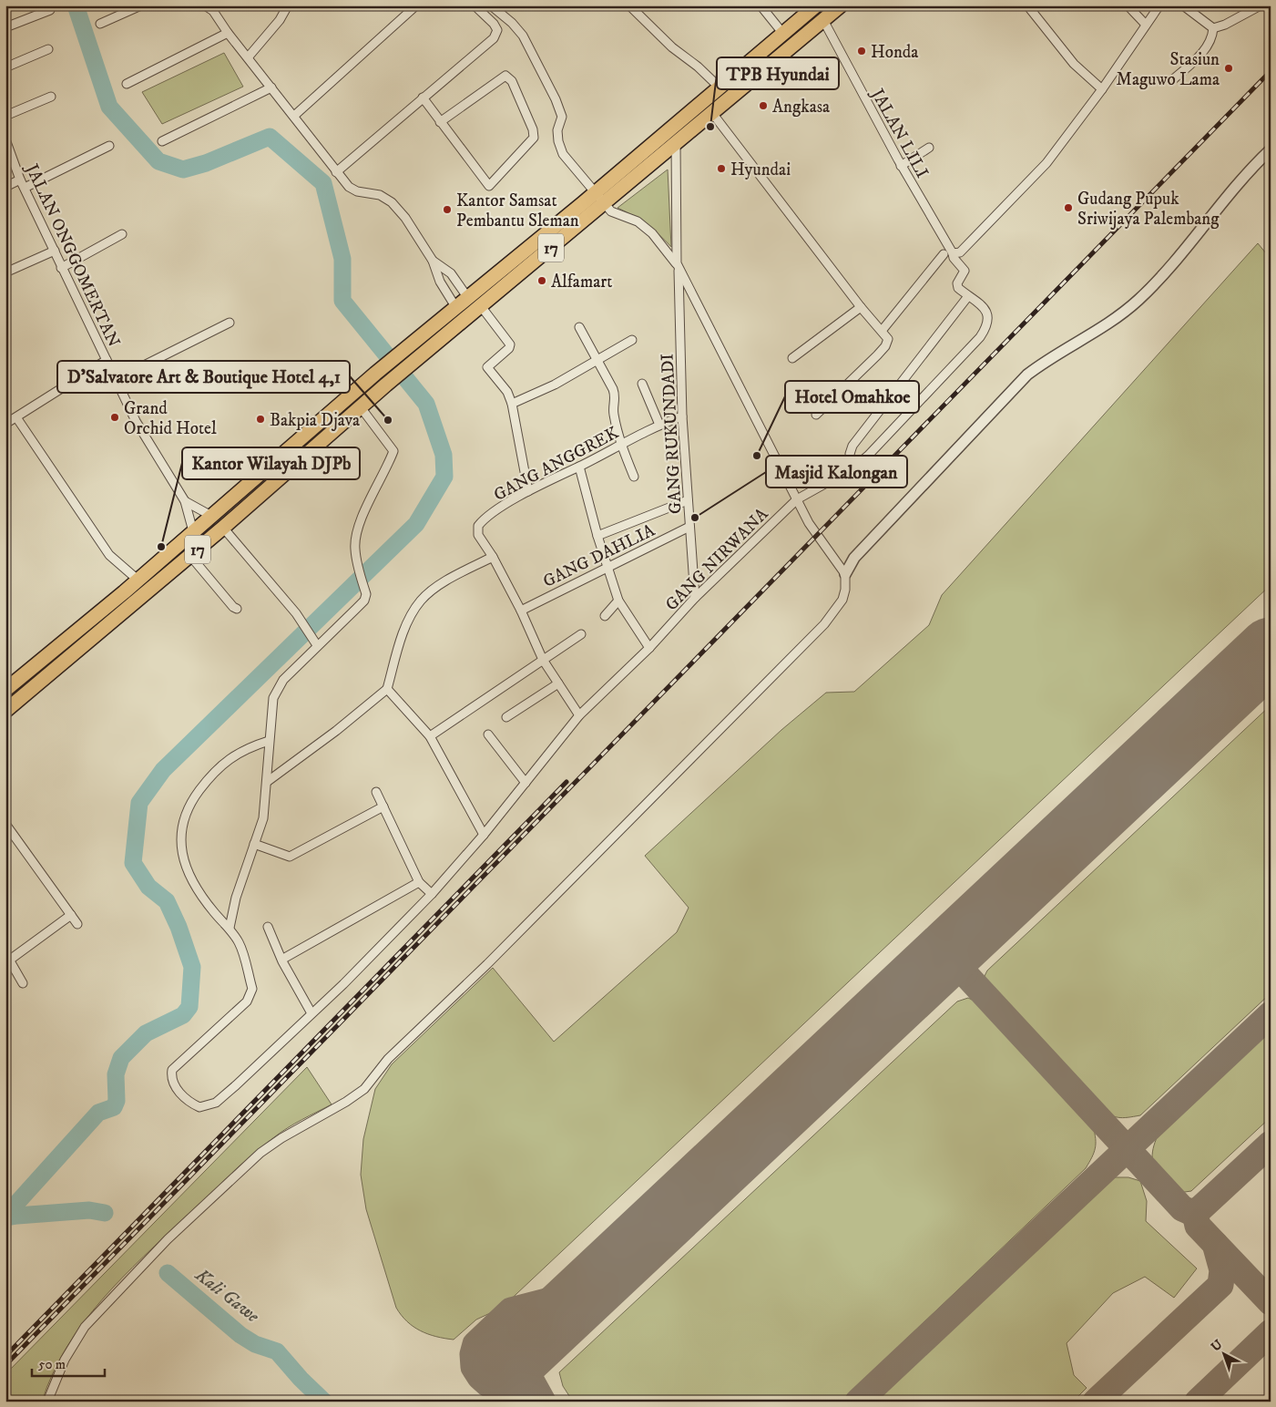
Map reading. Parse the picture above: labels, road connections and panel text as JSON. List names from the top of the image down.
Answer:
{
  "streets": {
    "highway": ["17"],
    "street": [
      "JALAN LILI",
      "JALAN ONGGOMERTAN",
      "GANG RUKUNDADI",
      "GANG ANGGREK",
      "GANG DAHLIA",
      "GANG NIRWANA"
    ]
  },
  "crossings": [
    ["JALAN LILI", "17"],
    ["JALAN LILI", "GANG NIRWANA"],
    ["17", "GANG RUKUNDADI"],
    ["GANG RUKUNDADI", "GANG ANGGREK"],
    ["GANG RUKUNDADI", "GANG DAHLIA"],
    ["GANG RUKUNDADI", "GANG NIRWANA"]
  ],
  "water": ["Kali Gawe"],
  "places": [
    "Honda",
    "Stasiun Maguwo Lama",
    "Angkasa",
    "TPB Hyundai",
    "Hyundai",
    "Gudang Pupuk Sriwijaya Palembang",
    "Kantor Samsat Pembantu Sleman",
    "Alfamart",
    "Grand Orchid Hotel",
    "Bakpia Djava",
    "D'Salvatore Art & Boutique Hotel 4,1",
    "Hotel Omahkoe",
    "Masjid Kalongan",
    "Kantor Wilayah DJPb"
  ],
  "scale_bar": "50 m",
  "north": "top left"
}
